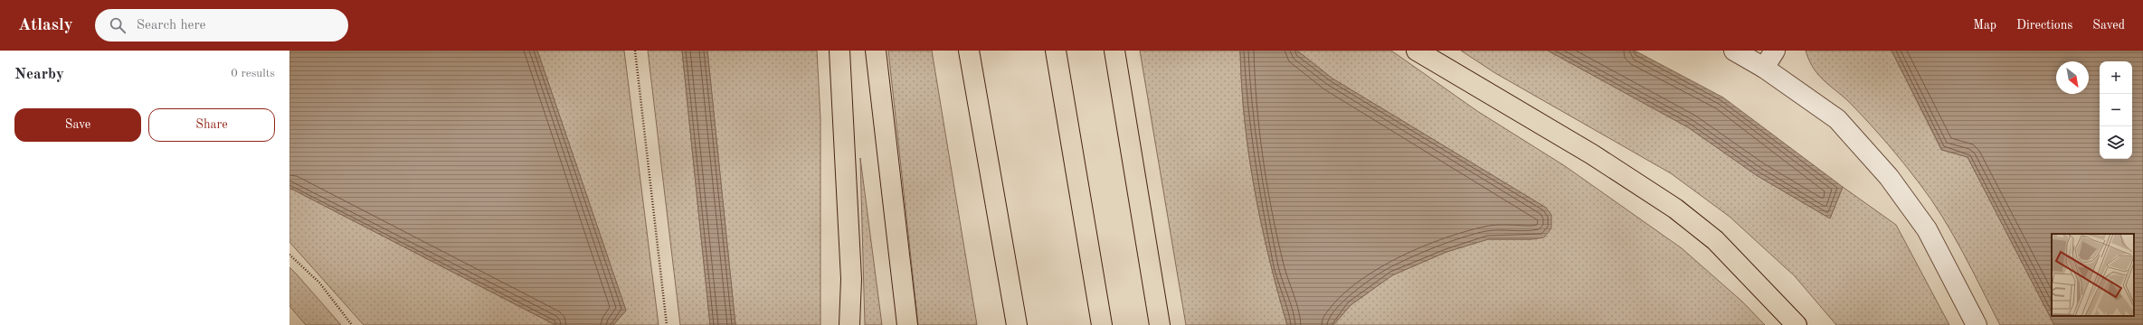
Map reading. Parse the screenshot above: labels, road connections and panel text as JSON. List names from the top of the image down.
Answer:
{
  "north": "bottom right",
  "page": {
    "header": "Atlasly",
    "search": "Search here",
    "nav": ["Map", "Directions", "Saved"],
    "heading": ["Nearby", "0 results"],
    "map_buttons": ["+", "−"],
    "buttons": ["Save", "Share"]
  }
}
